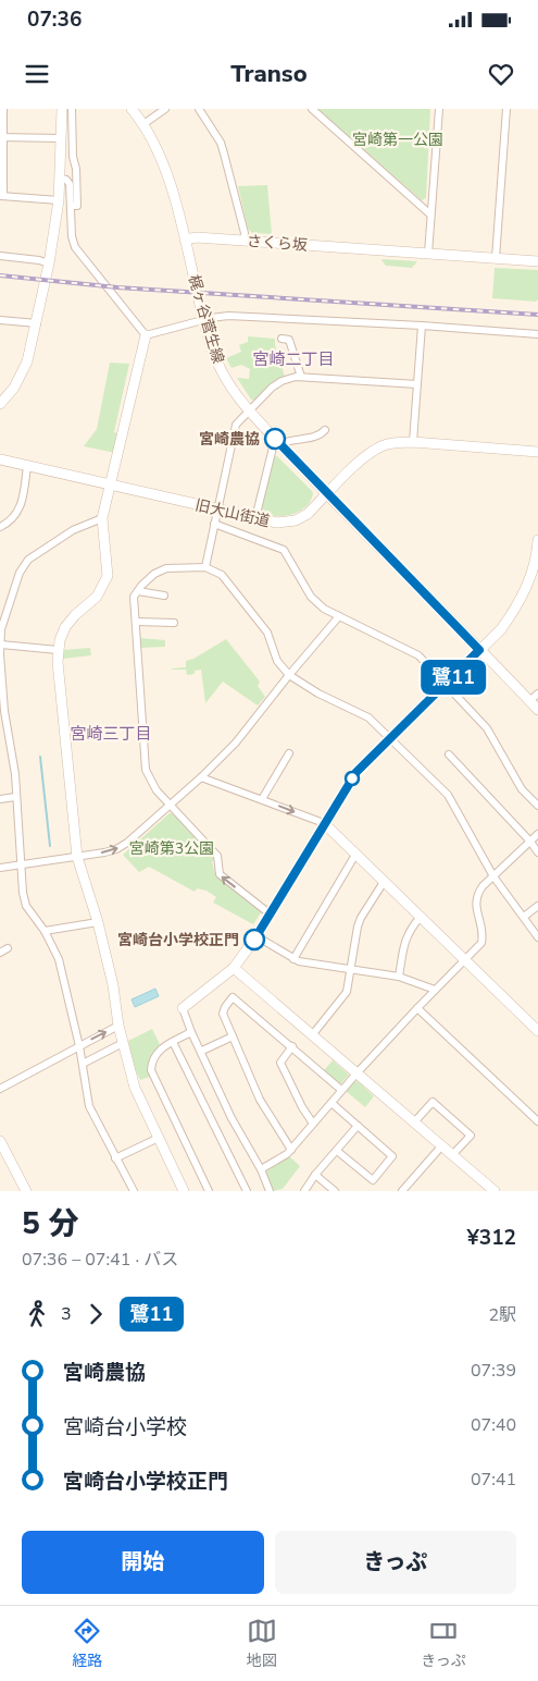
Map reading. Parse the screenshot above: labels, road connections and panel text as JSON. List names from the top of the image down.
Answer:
{
  "streets": {
    "street": ["さくら坂", "梶ヶ谷菅生線", "旧大山街道"]
  },
  "crossings": [
    ["さくら坂", "梶ヶ谷菅生線"],
    ["梶ヶ谷菅生線", "旧大山街道"]
  ],
  "districts": ["宮崎二丁目", "宮崎三丁目"],
  "parks": ["宮崎第一公園", "宮崎第3公園"],
  "places": ["宮崎農協", "宮崎台小学校正門"],
  "lines": ["bus line 鷺11"],
  "page": {
    "status": "07:36",
    "header": "Transo",
    "on_map": "鷺11",
    "heading": ["5 分", "07:36 – 07:41 · バス", "¥312"],
    "legs": ["3", "鷺11", "2駅"],
    "list": [
      {
        "name": "宮崎農協",
        "value": "07:39"
      },
      {
        "name": "宮崎台小学校",
        "value": "07:40"
      },
      {
        "name": "宮崎台小学校正門",
        "value": "07:41"
      }
    ],
    "buttons": ["開始", "きっぷ"],
    "tabs": ["経路", "地図", "きっぷ"]
  }
}
